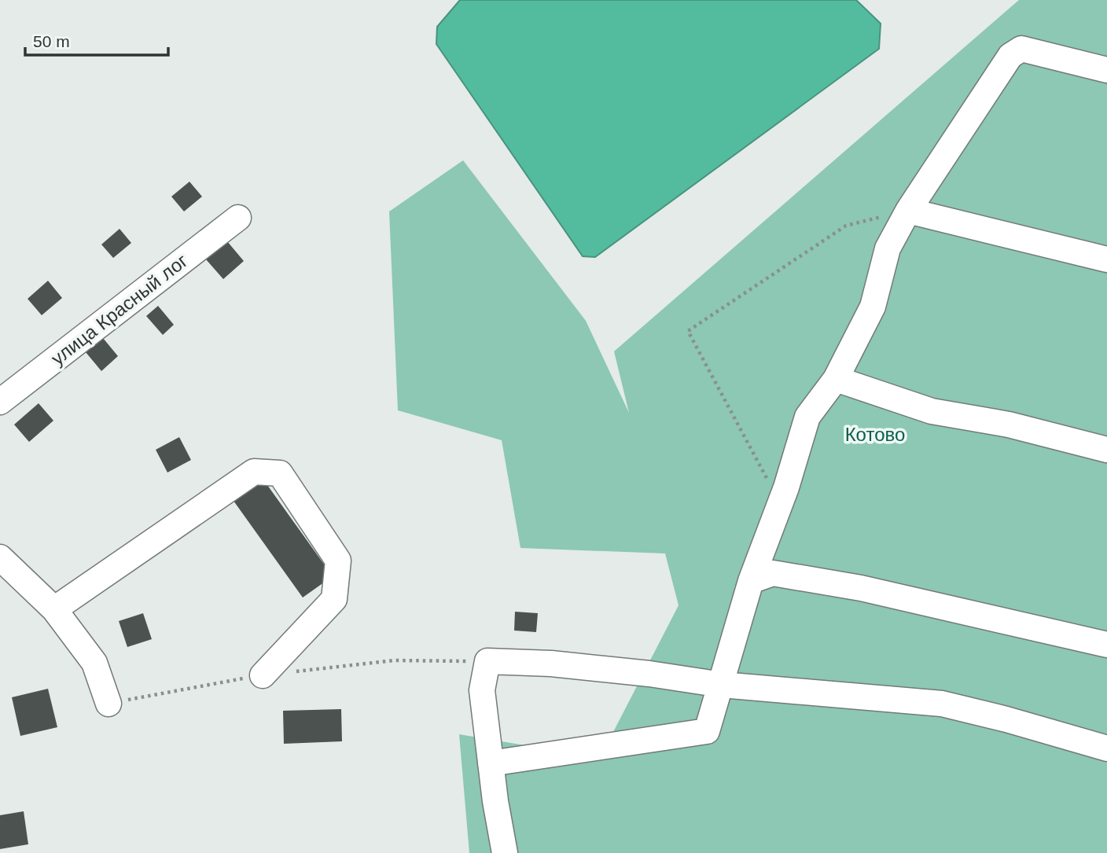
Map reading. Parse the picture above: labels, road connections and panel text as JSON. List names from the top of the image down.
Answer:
{
  "streets": {
    "street": ["улица Красный лог"]
  },
  "parks": ["Котово"],
  "scale_bar": "50 m"
}
